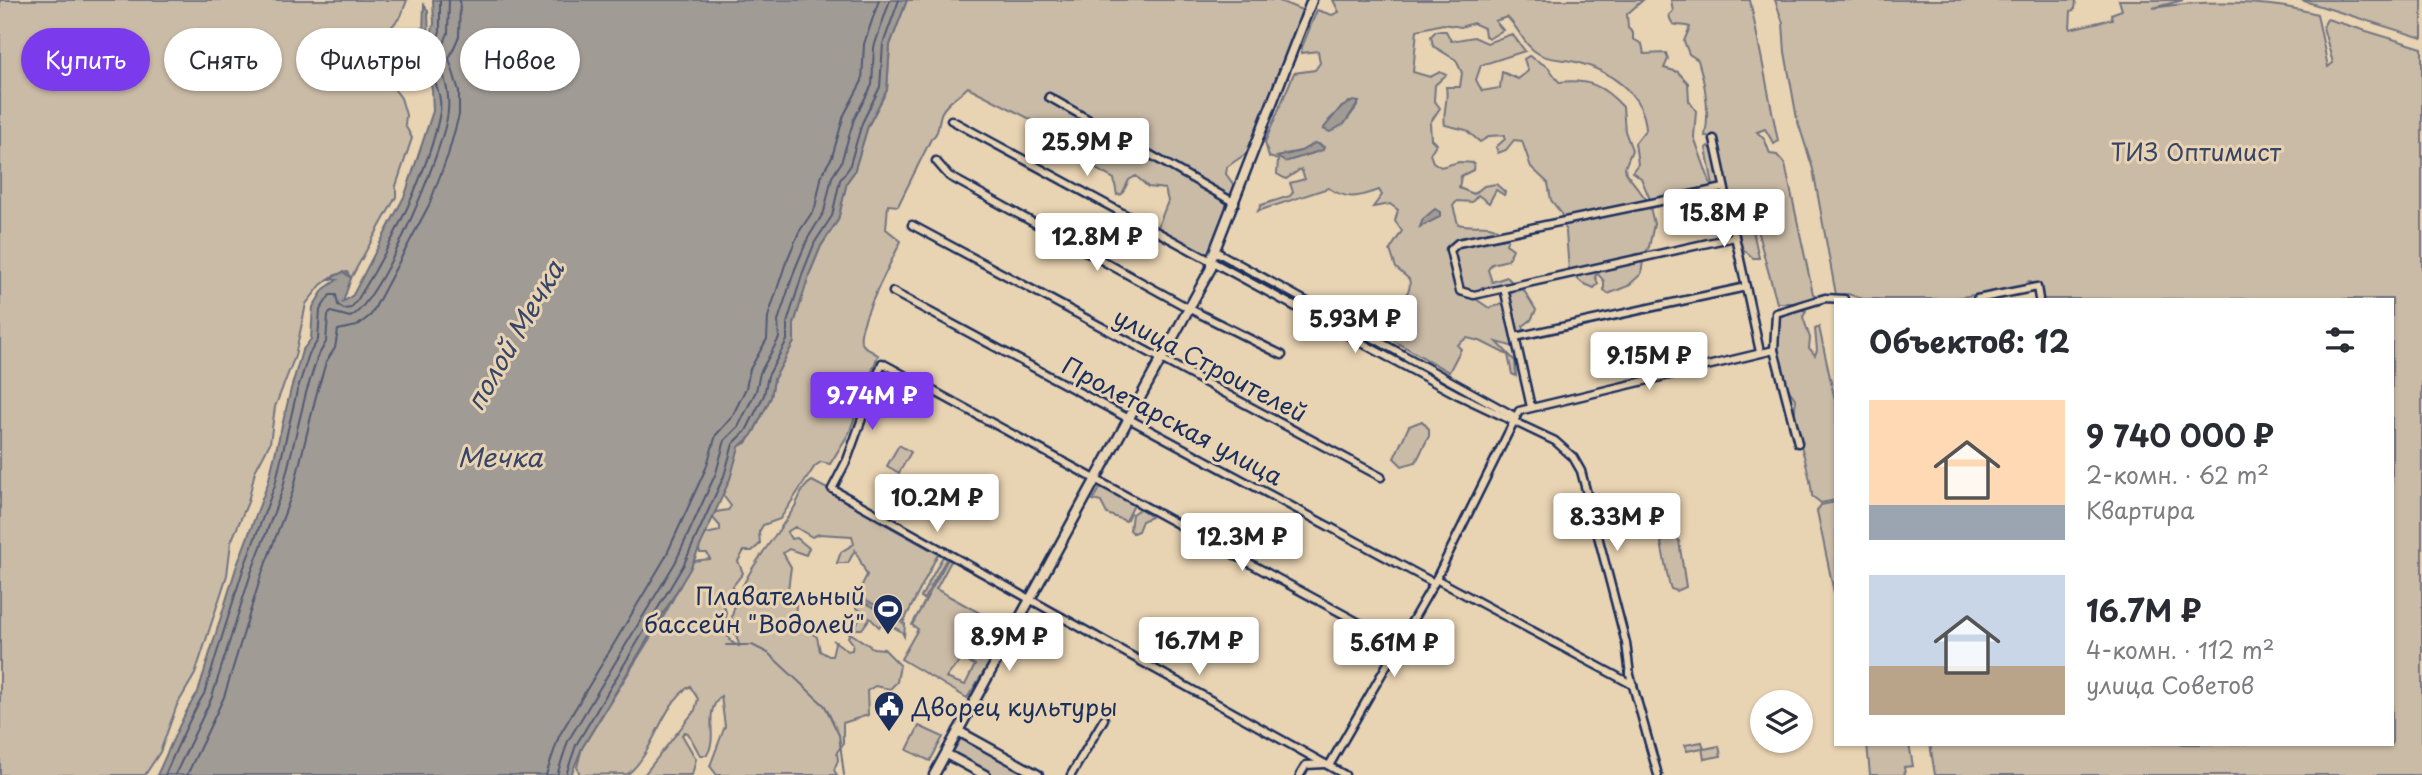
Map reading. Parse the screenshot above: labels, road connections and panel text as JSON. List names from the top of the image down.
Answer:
{
  "streets": {
    "street": ["улица Строителей", "Пролетарская улица"]
  },
  "water": ["полой Мечка", "Мечка"],
  "parks": ["ТИЗ Оптимист"],
  "places": {
    "sports": ["Плавательный бассейн \"Водолей\""],
    "public building": ["Дворец культуры"]
  },
  "page": {
    "chip": [
      "Купить",
      "Снять",
      "Фильтры",
      "Новое"
    ],
    "price": [
      "25.9M ₽",
      "15.8M ₽",
      "12.8M ₽",
      "5.93M ₽",
      "9.15M ₽",
      "9.74M ₽",
      "10.2M ₽",
      "8.33M ₽",
      "12.3M ₽",
      "8.9M ₽",
      "16.7M ₽",
      "5.61M ₽"
    ],
    "heading": "Объектов: 12",
    "list": [
      {
        "name": "9 740 000 ₽",
        "note": "2-комн. · 62 m² · Квартира"
      },
      {
        "name": "16.7M ₽",
        "note": "4-комн. · 112 m² · улица Советов"
      }
    ]
  }
}
